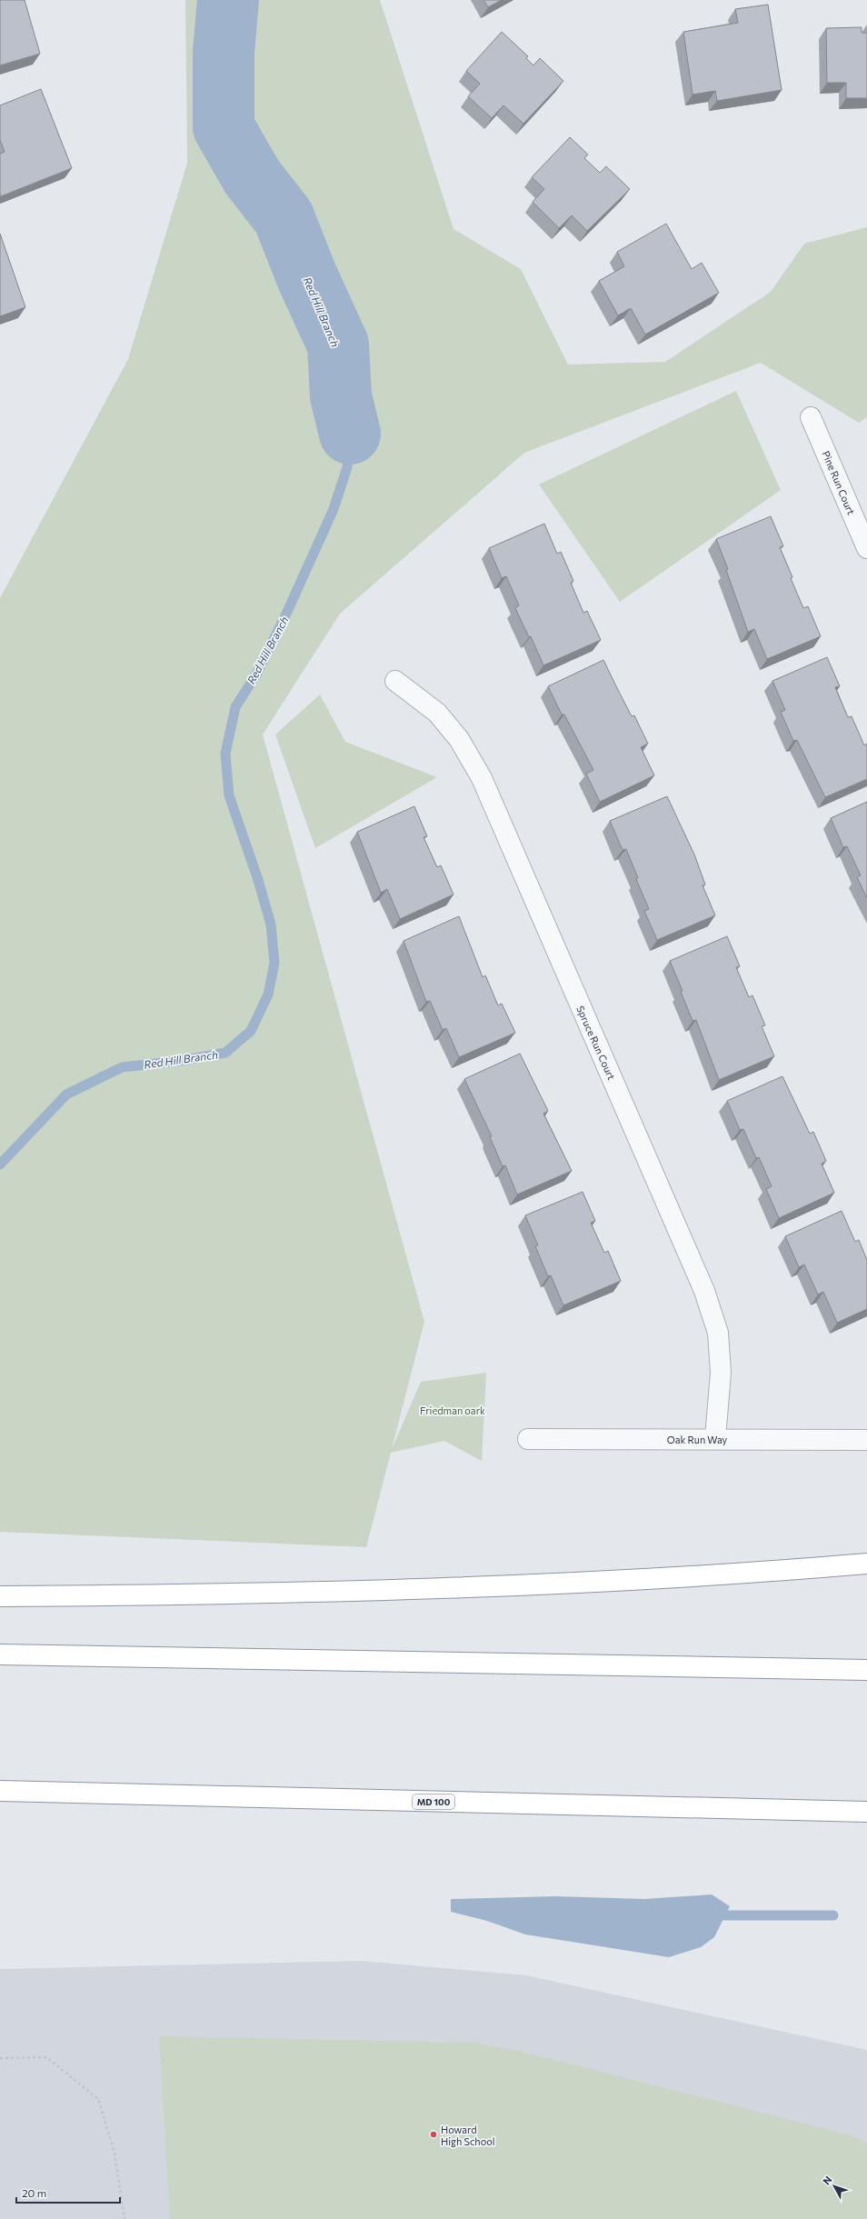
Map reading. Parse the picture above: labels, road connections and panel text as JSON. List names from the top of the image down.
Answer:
{
  "streets": {
    "highway": ["MD 100"],
    "street": ["Pine Run Court", "Spruce Run Court", "Oak Run Way"]
  },
  "crossings": [
    ["Spruce Run Court", "Oak Run Way"]
  ],
  "water": ["Red Hill Branch"],
  "parks": ["Friedman oark"],
  "places": ["Howard High School"],
  "scale_bar": "20 m",
  "north": "top left"
}
